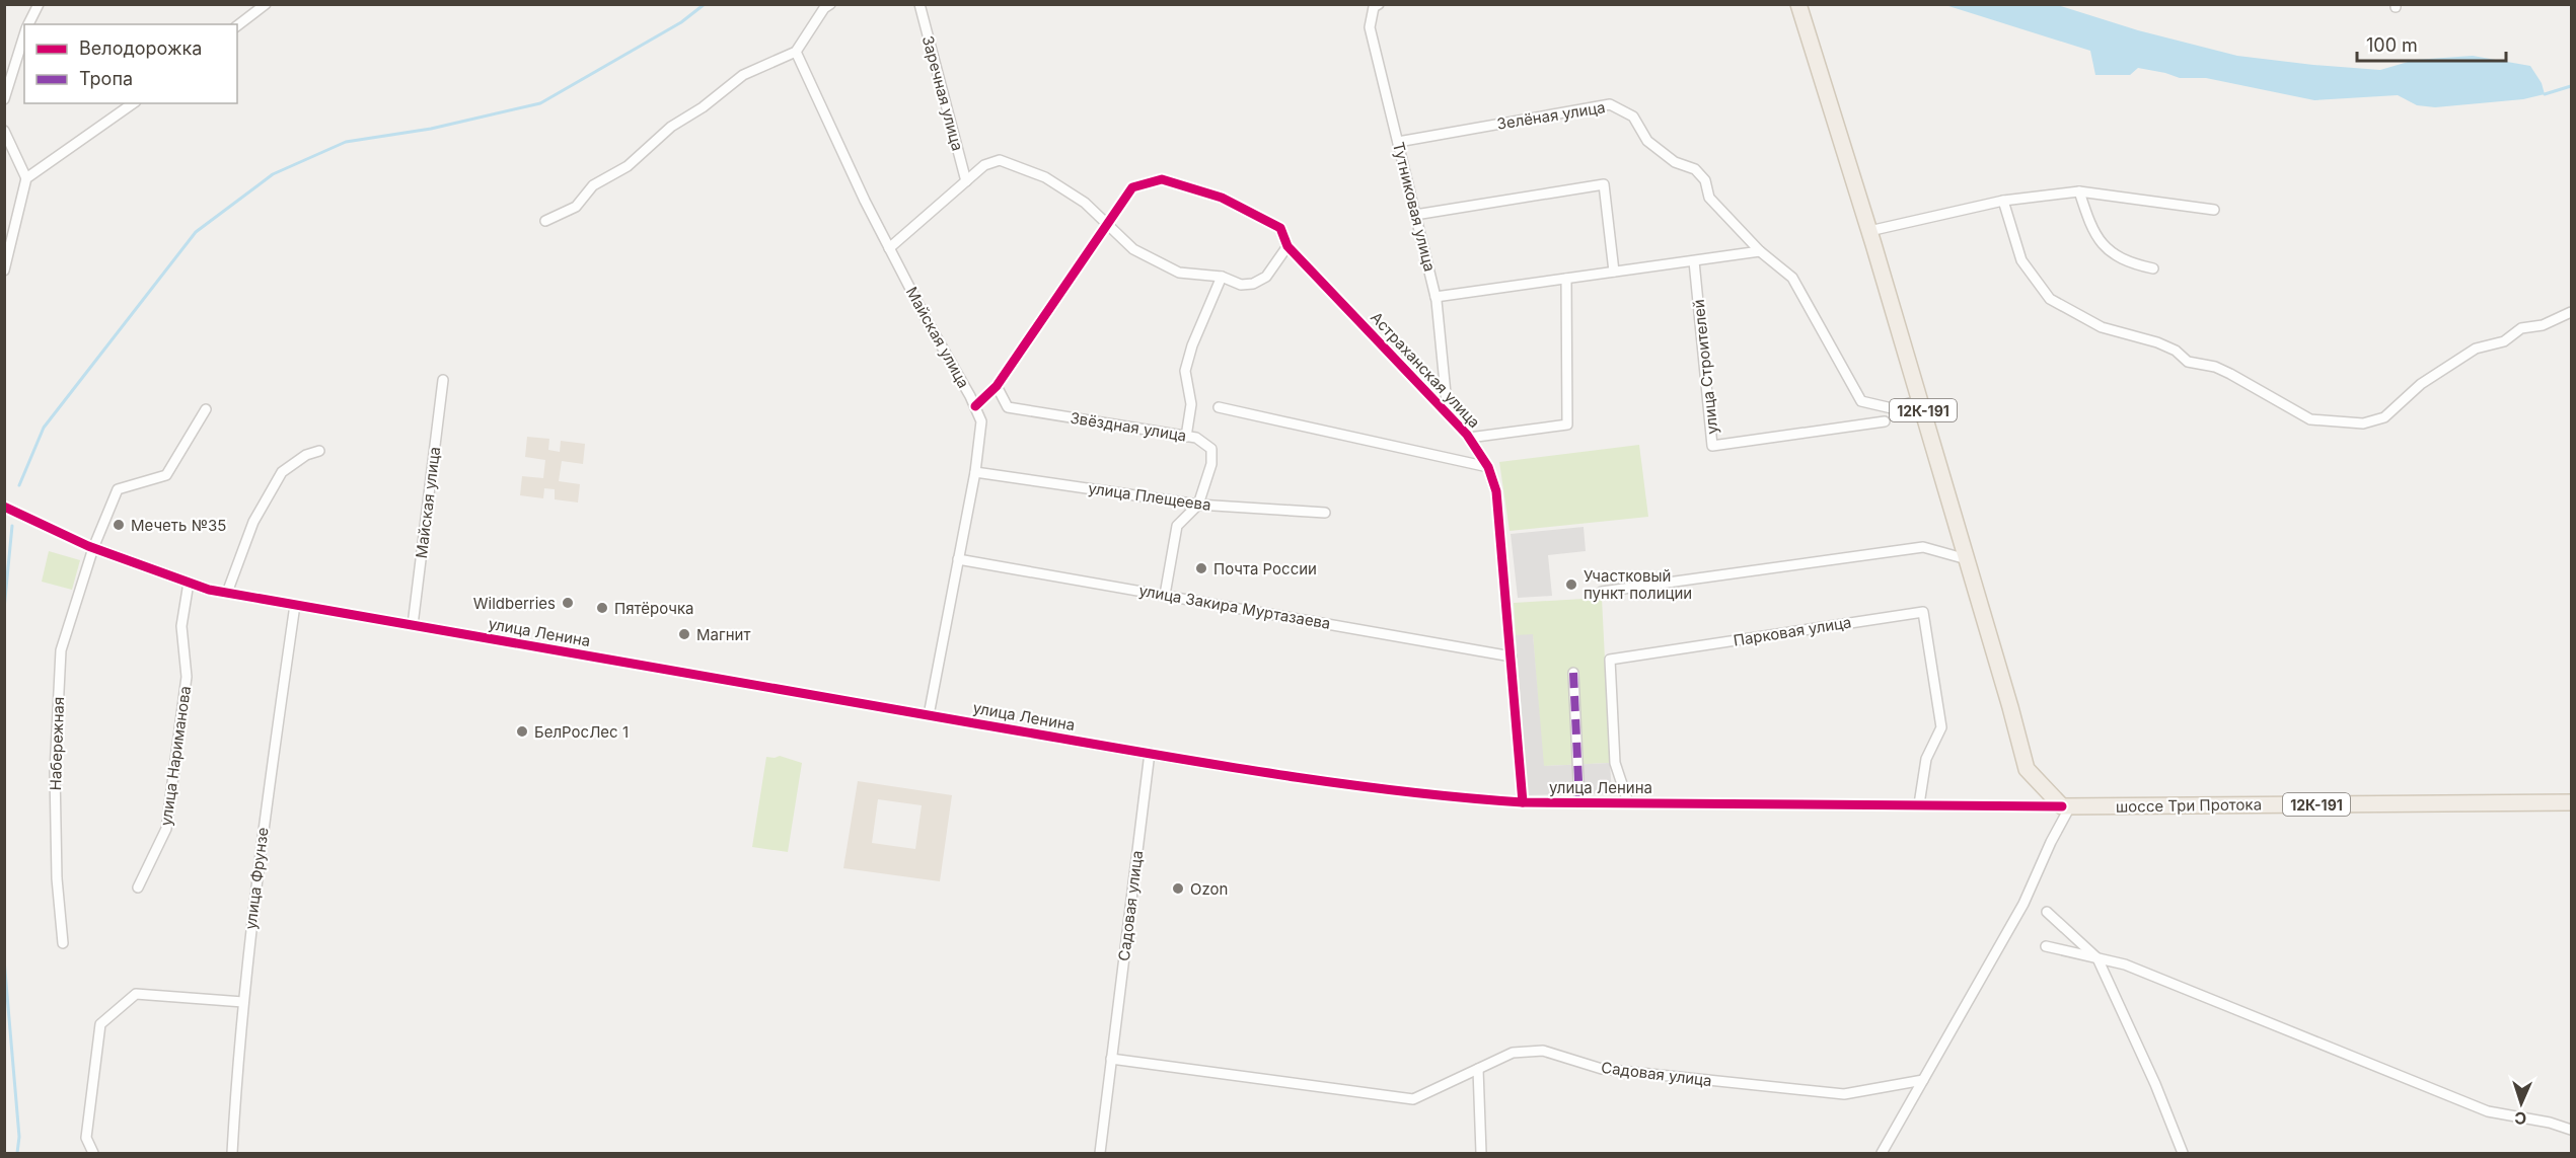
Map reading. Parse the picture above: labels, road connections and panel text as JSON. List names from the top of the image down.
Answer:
{
  "streets": {
    "main road": ["12К-191", "шоссе Три Протока"],
    "street": [
      "Заречная улица",
      "Зелёная улица",
      "Тутниковая улица",
      "Майская улица",
      "улица Строителей",
      "Астраханская улица",
      "Звёздная улица",
      "улица Плещеева",
      "улица Закира Муртазаева",
      "Парковая улица",
      "улица Ленина",
      "Набережная",
      "улица Нариманова",
      "улица Фрунзе",
      "Садовая улица"
    ]
  },
  "crossings": [
    ["Зелёная улица", "Тутниковая улица"],
    ["Зелёная улица", "12К-191"],
    ["Тутниковая улица", "Астраханская улица"],
    ["Майская улица", "Астраханская улица"],
    ["Майская улица", "улица Плещеева"],
    ["Майская улица", "улица Закира Муртазаева"],
    ["Майская улица", "улица Ленина"],
    ["Астраханская улица", "Звёздная улица"],
    ["Астраханская улица", "улица Закира Муртазаева"],
    ["Астраханская улица", "улица Ленина"],
    ["12К-191", "улица Ленина"],
    ["12К-191", "шоссе Три Протока"],
    ["Звёздная улица", "улица Плещеева"],
    ["Парковая улица", "улица Ленина"],
    ["улица Ленина", "Набережная"],
    ["улица Ленина", "улица Нариманова"],
    ["улица Ленина", "шоссе Три Протока"],
    ["улица Ленина", "улица Фрунзе"],
    ["улица Ленина", "Садовая улица"]
  ],
  "places": [
    "Мечеть №35",
    "Почта России",
    "Участковый пункт полиции",
    "Wildberries",
    "Пятёрочка",
    "Магнит",
    "БелРосЛес 1",
    "Ozon"
  ],
  "legend": ["Велодорожка", "Тропа"],
  "scale_bar": "100 m",
  "north": "bottom"
}
